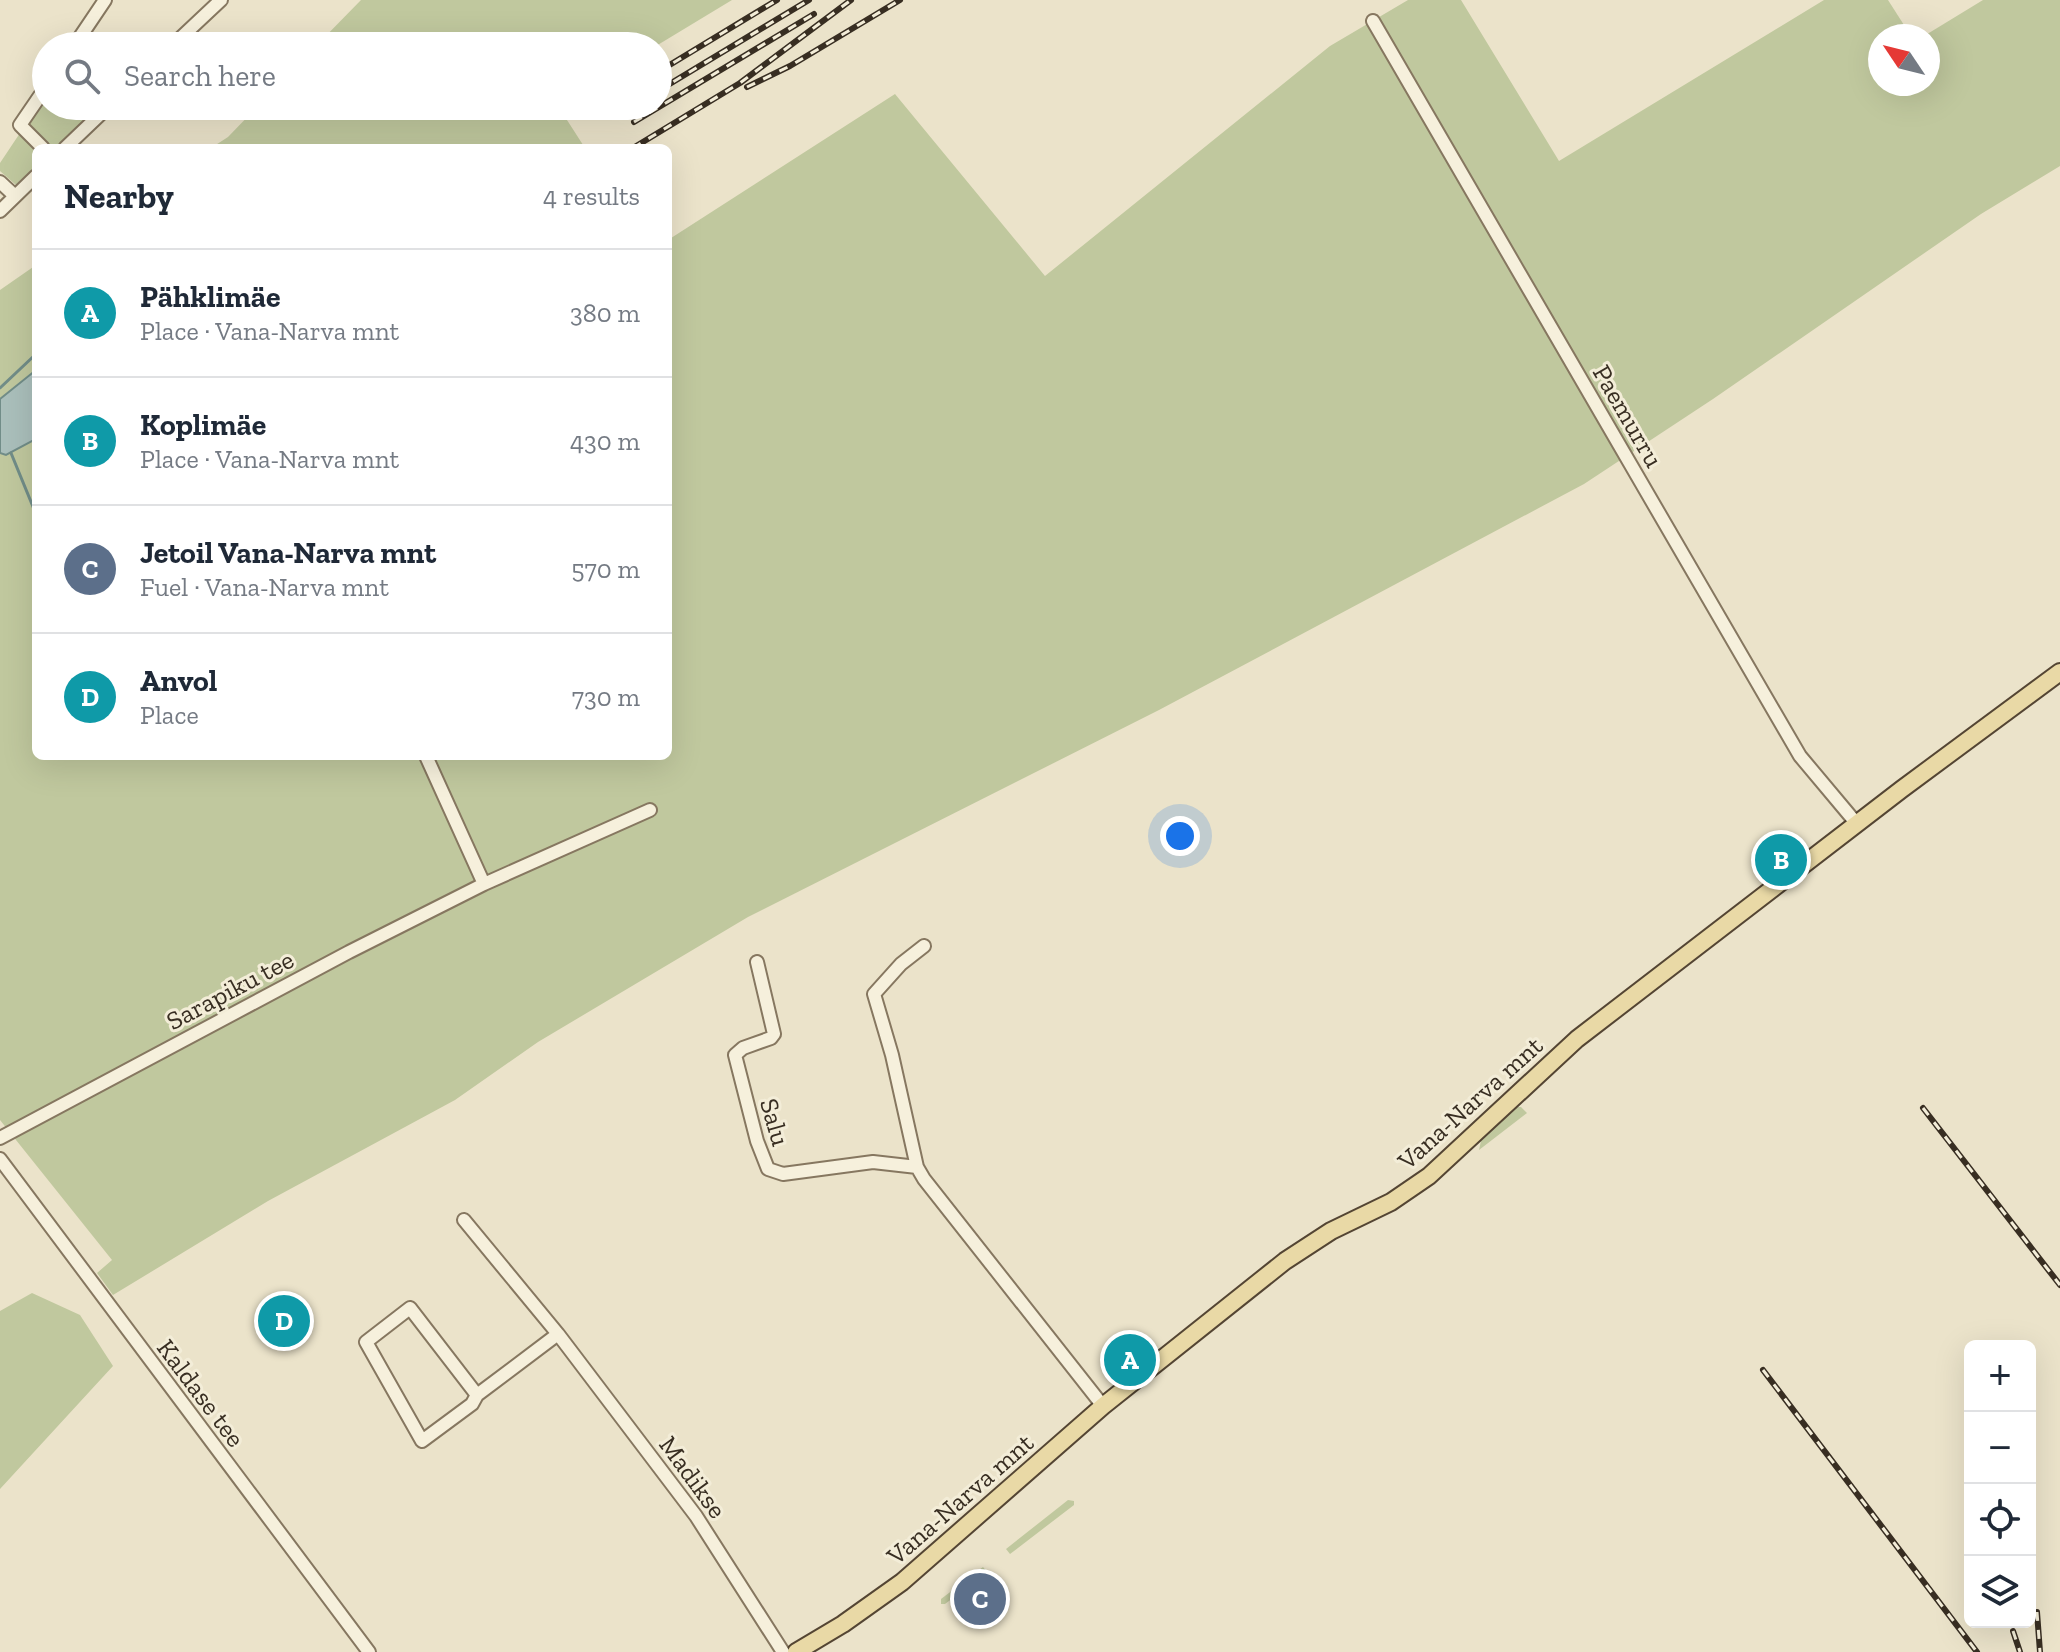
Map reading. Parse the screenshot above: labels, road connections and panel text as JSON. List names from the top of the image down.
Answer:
{
  "streets": {
    "main road": ["Vana-Narva mnt"],
    "street": [
      "Paemurru",
      "Sarapiku tee",
      "Salu",
      "Kaldase tee",
      "Madikse"
    ]
  },
  "crossings": [
    ["Paemurru", "Vana-Narva mnt"]
  ],
  "north": "top left",
  "page": {
    "search": "Search here",
    "heading": ["Nearby", "4 results"],
    "list": [
      {
        "mark": "A",
        "name": "Pähklimäe",
        "note": "Place · Vana-Narva mnt",
        "value": "380 m"
      },
      {
        "mark": "B",
        "name": "Koplimäe",
        "note": "Place · Vana-Narva mnt",
        "value": "430 m"
      },
      {
        "mark": "C",
        "name": "Jetoil Vana-Narva mnt",
        "note": "Fuel · Vana-Narva mnt",
        "value": "570 m"
      },
      {
        "mark": "D",
        "name": "Anvol",
        "note": "Place",
        "value": "730 m"
      }
    ],
    "pins": [
      "B",
      "D",
      "A",
      "C"
    ],
    "map_buttons": ["+", "−"]
  }
}
